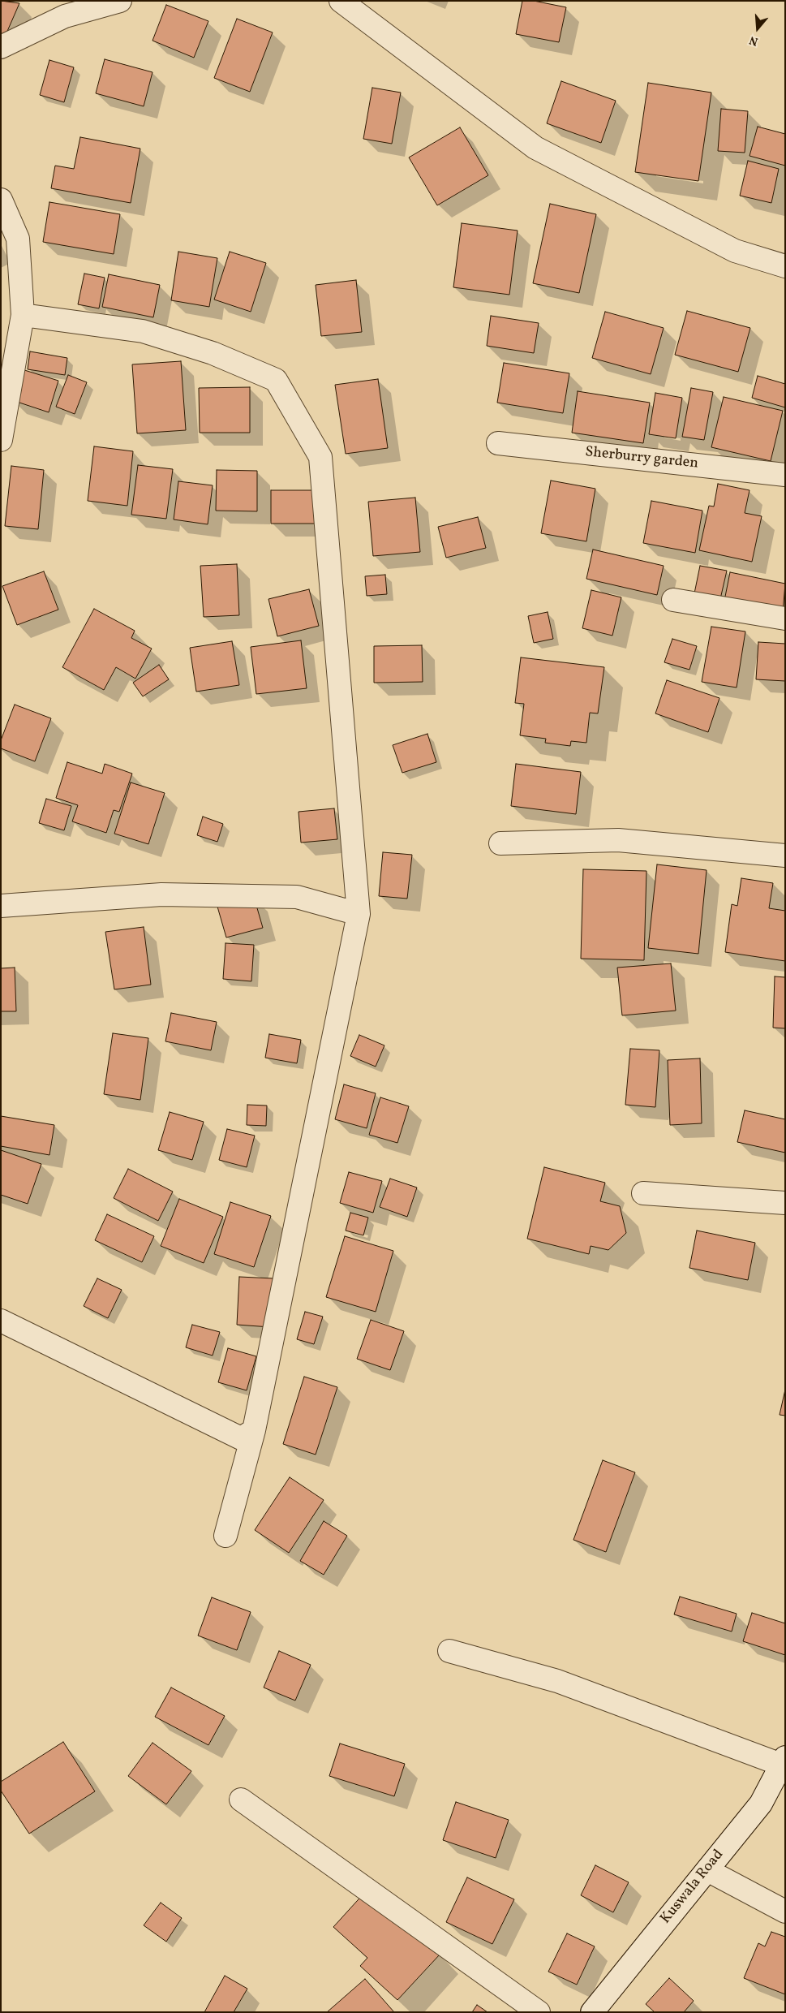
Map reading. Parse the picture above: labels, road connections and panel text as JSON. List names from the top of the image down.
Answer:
{
  "streets": {
    "street": ["Sherburry garden", "Kuswala Road"]
  },
  "north": "bottom"
}
